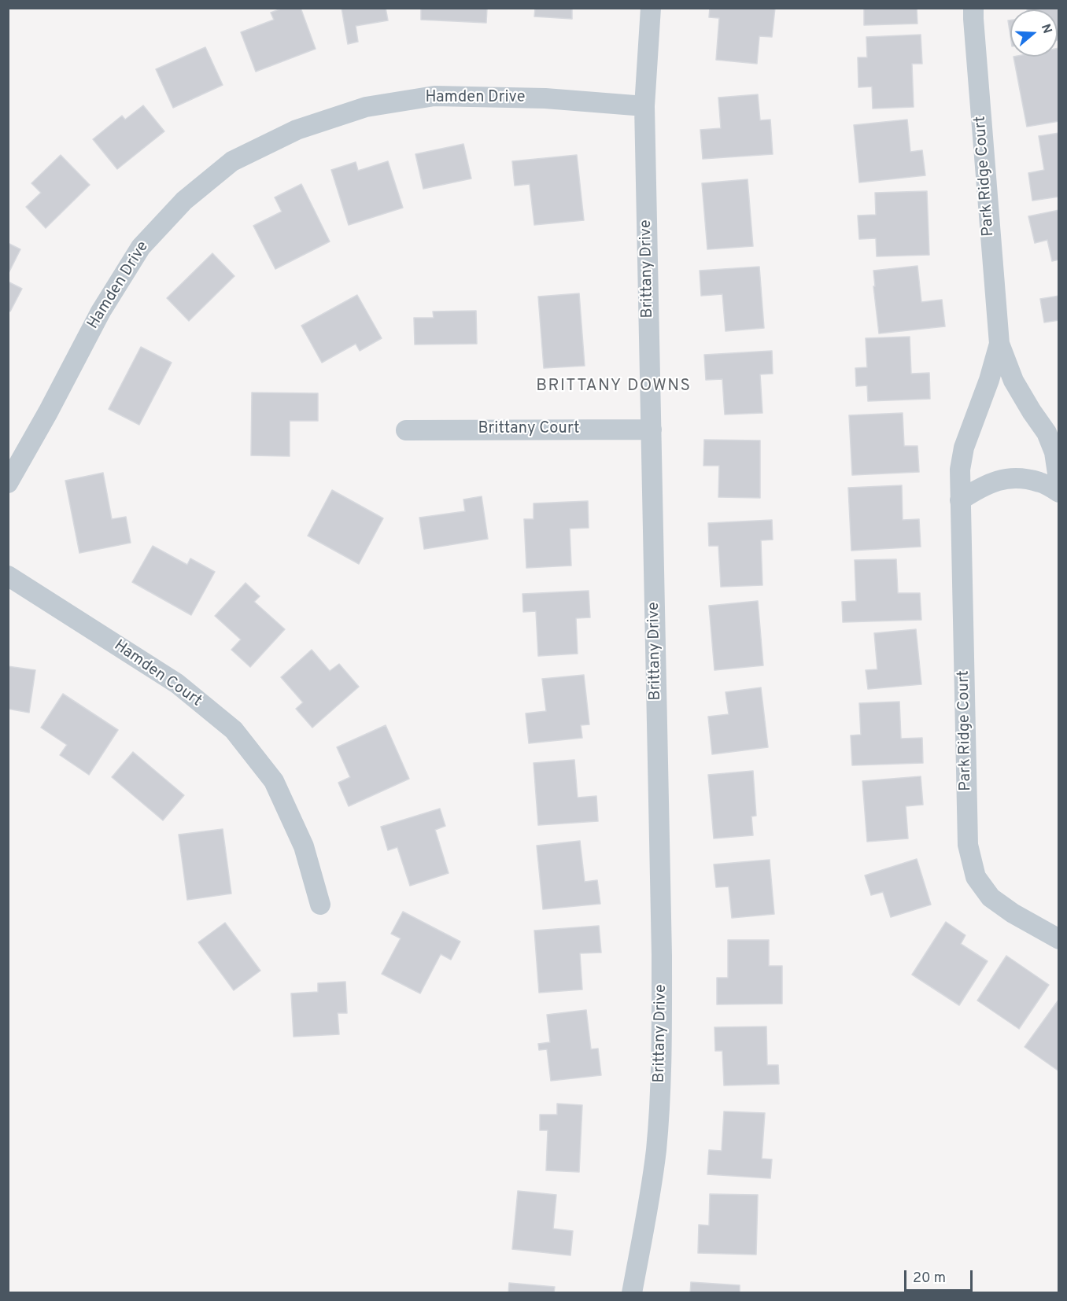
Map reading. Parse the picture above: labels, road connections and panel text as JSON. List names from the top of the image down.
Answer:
{
  "streets": {
    "street": [
      "Hamden Drive",
      "Park Ridge Court",
      "Brittany Drive",
      "Brittany Court",
      "Hamden Court"
    ]
  },
  "crossings": [
    ["Hamden Drive", "Brittany Drive"],
    ["Brittany Drive", "Brittany Court"]
  ],
  "districts": ["BRITTANY DOWNS"],
  "scale_bar": "20 m",
  "north": "right"
}
